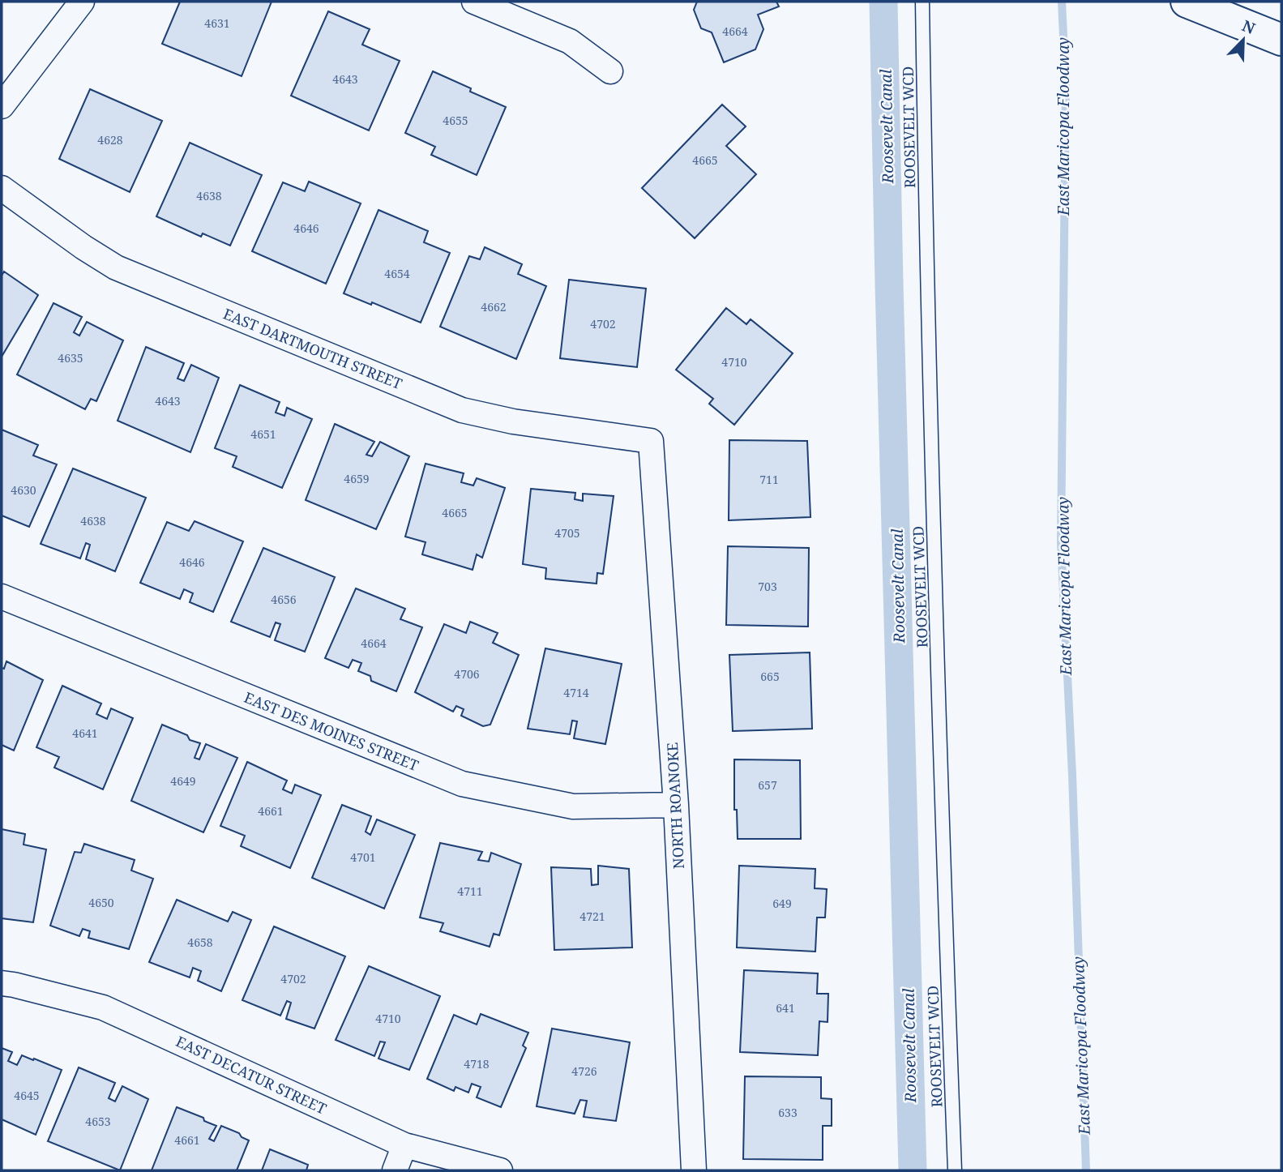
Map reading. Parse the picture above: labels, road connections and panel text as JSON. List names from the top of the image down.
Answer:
{
  "streets": {
    "street": [
      "EAST DARTMOUTH STREET",
      "EAST DES MOINES STREET",
      "NORTH ROANOKE",
      "EAST DECATUR STREET"
    ],
    "lane": ["ROOSEVELT WCD"]
  },
  "crossings": [
    ["EAST DARTMOUTH STREET", "NORTH ROANOKE"],
    ["EAST DES MOINES STREET", "NORTH ROANOKE"]
  ],
  "water": ["Roosevelt Canal", "East Maricopa Floodway"],
  "house_numbers": [
    "4631",
    "4664",
    "4643",
    "4655",
    "4628",
    "4665",
    "4638",
    "4646",
    "4654",
    "4662",
    "4702",
    "4635",
    "4710",
    "4643",
    "4651",
    "4659",
    "711",
    "4630",
    "4665",
    "4638",
    "4705",
    "4646",
    "703",
    "4656",
    "4664",
    "4706",
    "665",
    "4714",
    "4641",
    "4649",
    "657",
    "4661",
    "4701",
    "4711",
    "4650",
    "649",
    "4721",
    "4658",
    "4702",
    "641",
    "4710",
    "4718",
    "4726",
    "4645",
    "633",
    "4653",
    "4661"
  ],
  "north": "top right"
}
